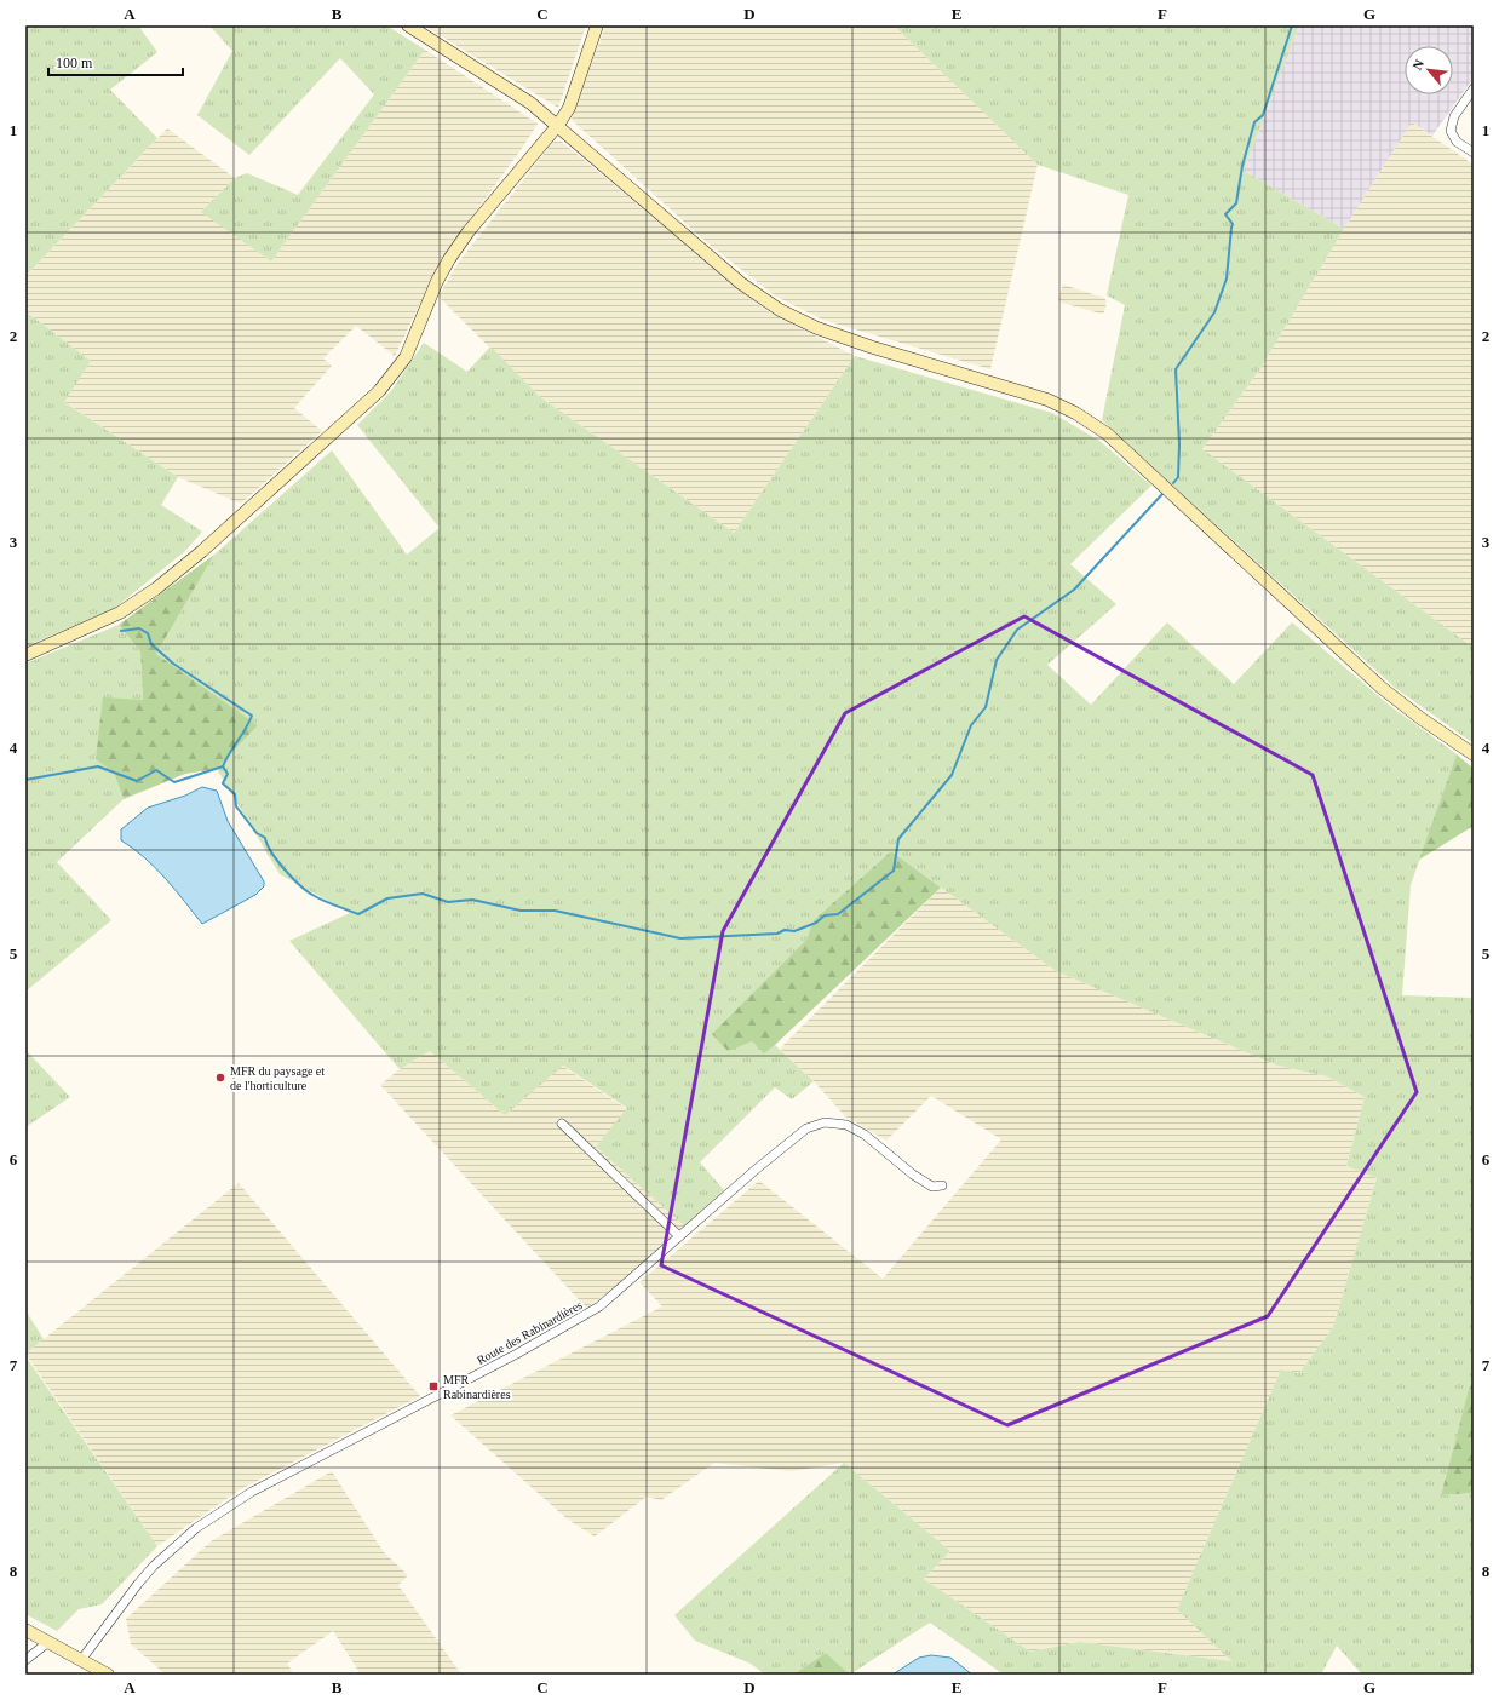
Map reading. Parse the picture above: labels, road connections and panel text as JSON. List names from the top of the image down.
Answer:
{
  "streets": {
    "street": ["Route des Rabinardières"]
  },
  "places": {
    "other": ["MFR du paysage et de l'horticulture"],
    "transit": ["MFR Rabinardières"]
  },
  "scale_bar": "100 m",
  "north": "top left",
  "grid": {
    "columns": [
      "A",
      "B",
      "C",
      "D",
      "E",
      "F",
      "G"
    ],
    "rows": [
      "1",
      "2",
      "3",
      "4",
      "5",
      "6",
      "7",
      "8"
    ]
  }
}
